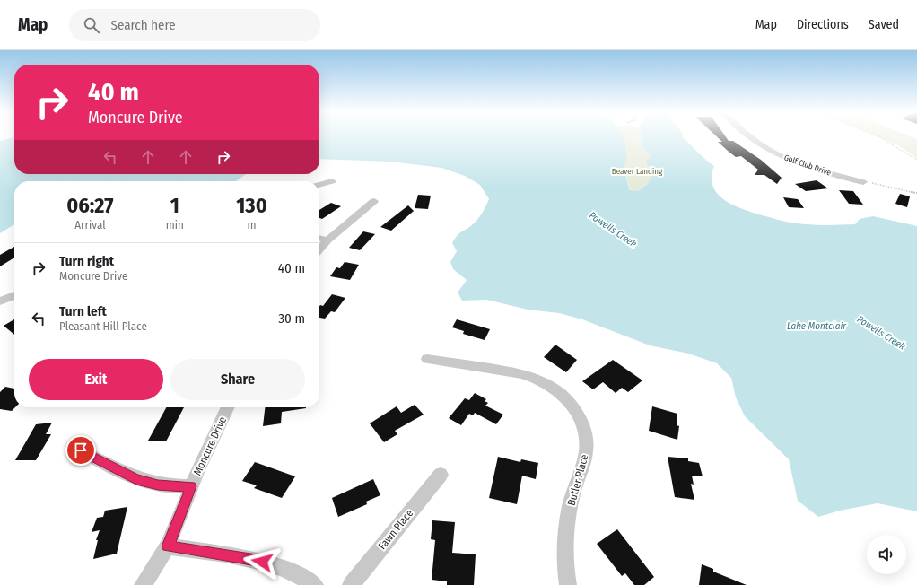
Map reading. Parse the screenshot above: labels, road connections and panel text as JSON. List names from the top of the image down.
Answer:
{
  "streets": {
    "street": [
      "Golf Club Drive",
      "Moncure Drive",
      "Butler Place",
      "Fawn Place"
    ]
  },
  "water": ["Powells Creek", "Lake Montclair"],
  "parks": ["Beaver Landing"],
  "page": {
    "header": "Map",
    "search": "Search here",
    "nav": ["Map", "Directions", "Saved"],
    "turn": ["40 m", "Moncure Drive"],
    "eta": [
      "06:27",
      "Arrival",
      "1",
      "min",
      "130",
      "m"
    ],
    "list": [
      {
        "name": "Turn right",
        "note": "Moncure Drive",
        "value": "40 m"
      },
      {
        "name": "Turn left",
        "note": "Pleasant Hill Place",
        "value": "30 m"
      }
    ],
    "buttons": ["Exit", "Share"]
  }
}
